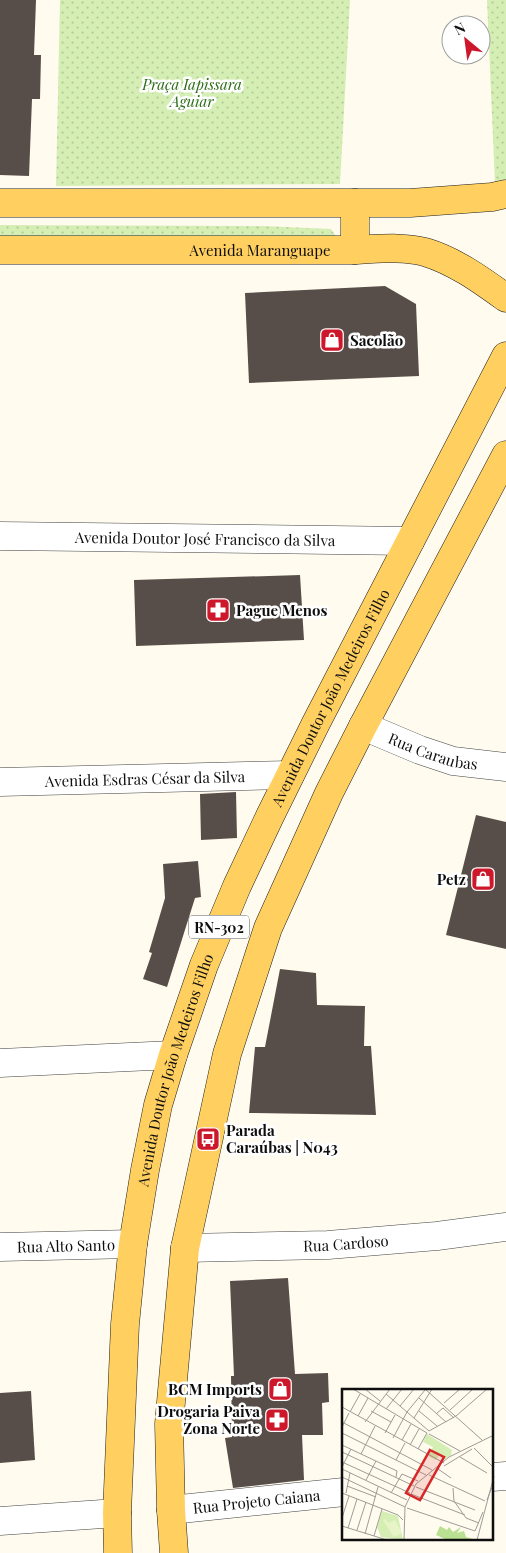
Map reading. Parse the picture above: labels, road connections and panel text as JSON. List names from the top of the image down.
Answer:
{
  "streets": {
    "main road": ["Avenida Maranguape", "Avenida Doutor João Medeiros Filho", "RN-302"],
    "street": [
      "Avenida Doutor José Francisco da Silva",
      "Rua Caraubas",
      "Avenida Esdras César da Silva",
      "Rua Cardoso",
      "Rua Alto Santo",
      "Rua Projeto Caiana"
    ]
  },
  "crossings": [
    ["Avenida Doutor José Francisco da Silva", "Avenida Doutor João Medeiros Filho"],
    ["Avenida Doutor João Medeiros Filho", "Avenida Esdras César da Silva"],
    ["Avenida Doutor João Medeiros Filho", "Rua Alto Santo"],
    ["Rua Caraubas", "RN-302"],
    ["RN-302", "Rua Cardoso"],
    ["RN-302", "Rua Projeto Caiana"]
  ],
  "parks": ["Praça Iapissara Aguiar"],
  "places": {
    "shop": ["Sacolão", "Petz", "BCM Imports"],
    "pharmacy": ["Pague Menos", "Drogaria Paiva Zona Norte"],
    "bus stop": ["Parada Caraúbas | N043"]
  },
  "north": "top left"
}
